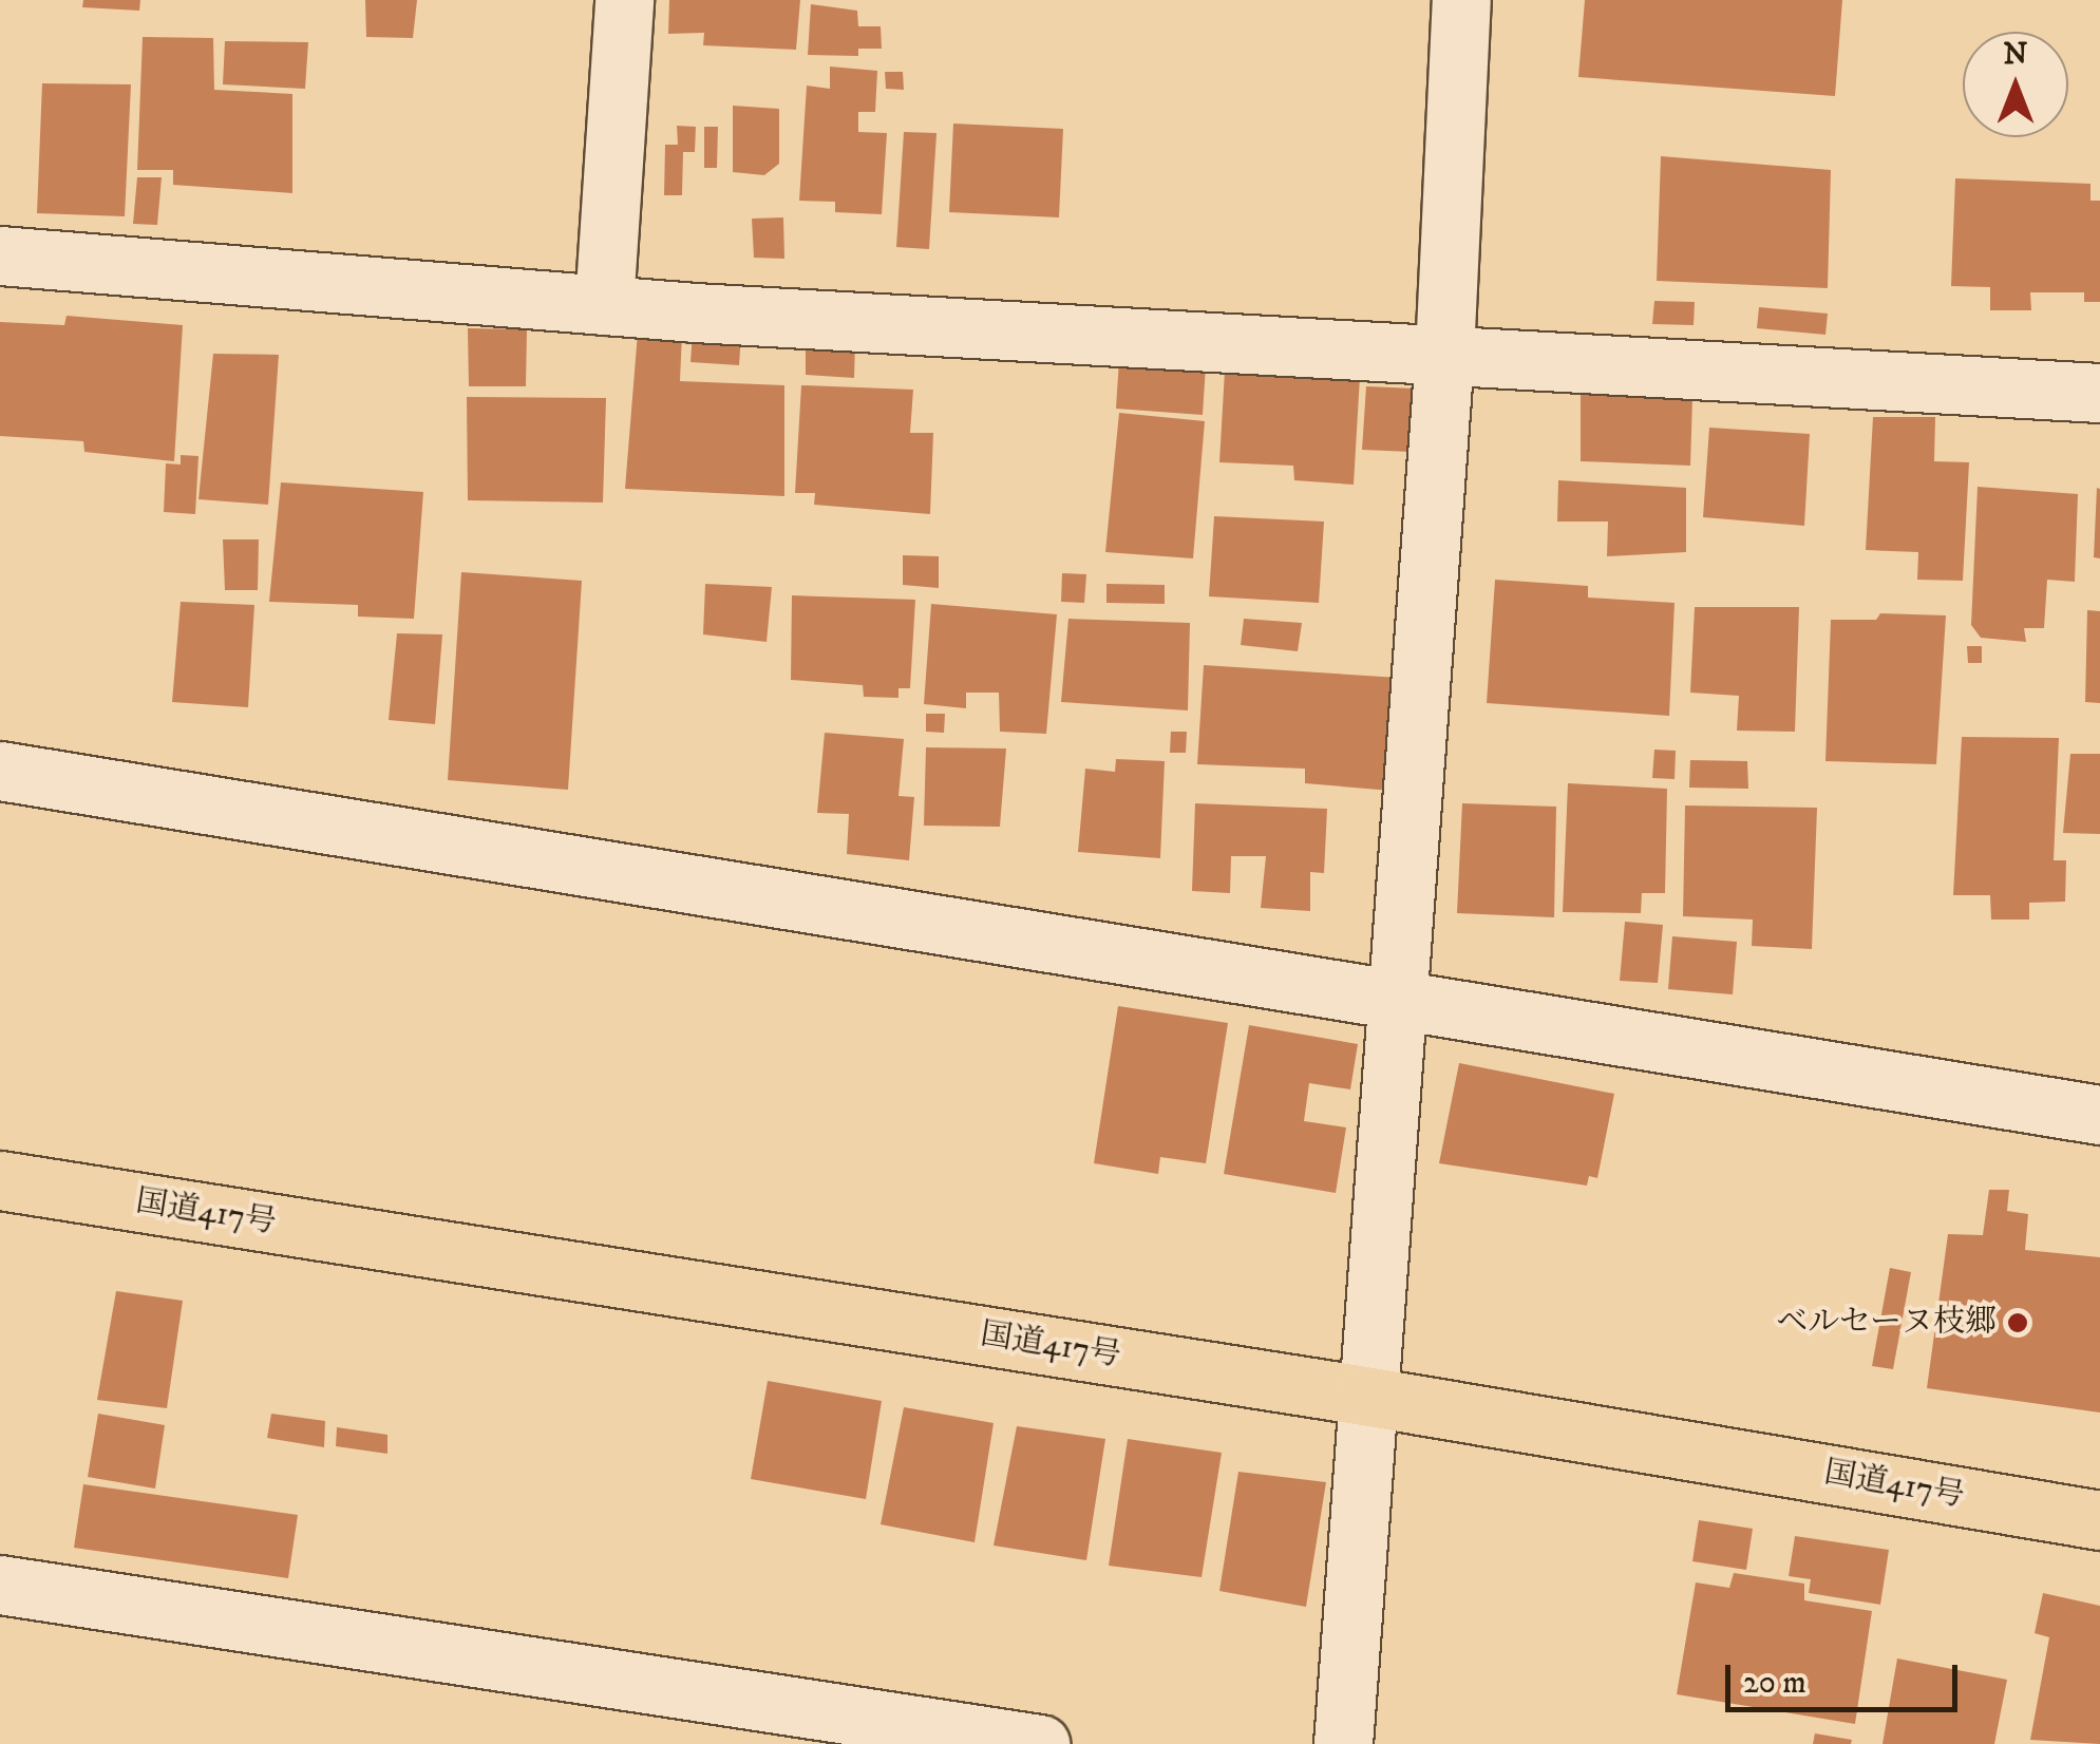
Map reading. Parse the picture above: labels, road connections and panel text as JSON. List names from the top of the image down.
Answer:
{
  "streets": {
    "highway": ["国道417号"]
  },
  "places": ["ベルセーヌ枝郷"],
  "scale_bar": "20 m",
  "north": "top"
}
